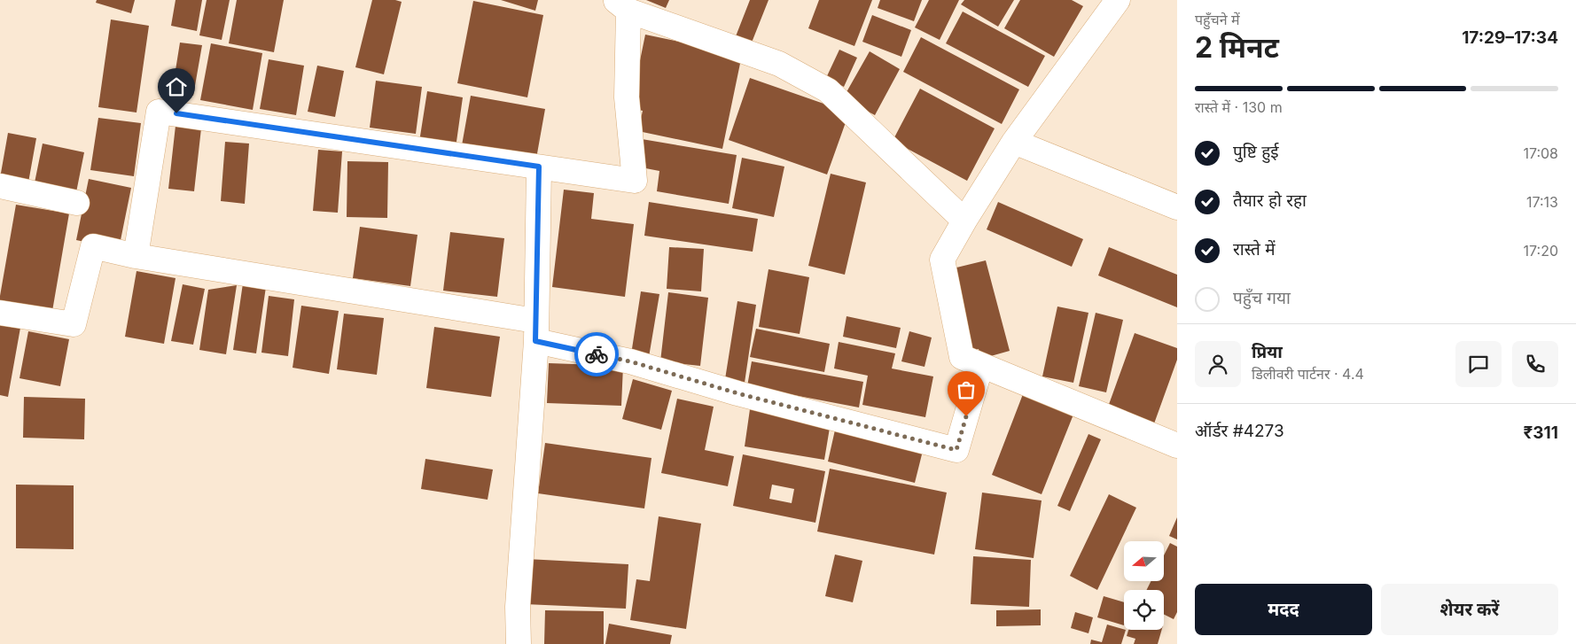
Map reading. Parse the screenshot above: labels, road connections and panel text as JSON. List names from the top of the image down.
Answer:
{
  "north": "left",
  "page": {
    "heading": ["2 मिनट", "पहुँचने में", "17:29–17:34"],
    "panel": [
      "प्रिया",
      "डिलीवरी पार्टनर · 4.4",
      "ऑर्डर #4273",
      "₹311"
    ],
    "bar": "रास्ते में · 130 m",
    "list": [
      ["पुष्टि हुई", "17:08"],
      ["तैयार हो रहा", "17:13"],
      ["रास्ते में", "17:20"],
      "पहुँच गया"
    ],
    "buttons": ["मदद", "शेयर करें"]
  }
}
